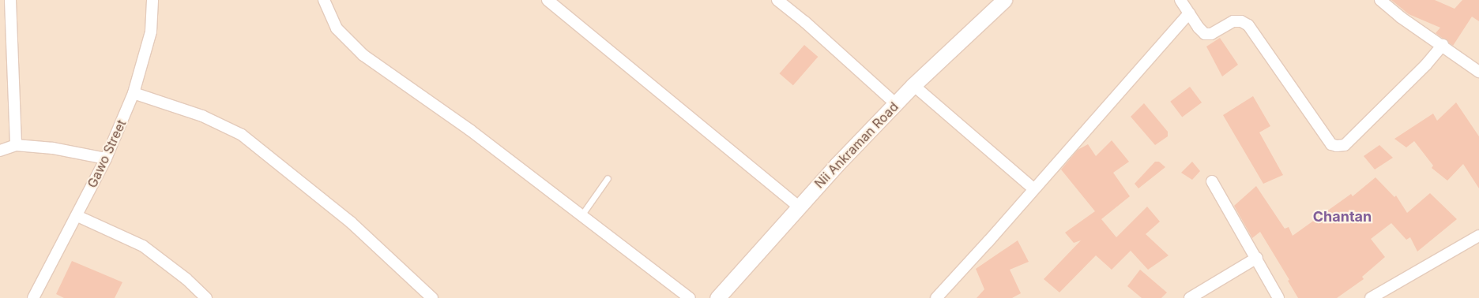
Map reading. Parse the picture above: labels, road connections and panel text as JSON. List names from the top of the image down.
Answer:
{
  "streets": {
    "street": ["Nii Ankraman Road", "Gawo Street"]
  },
  "districts": ["Chantan"]
}
